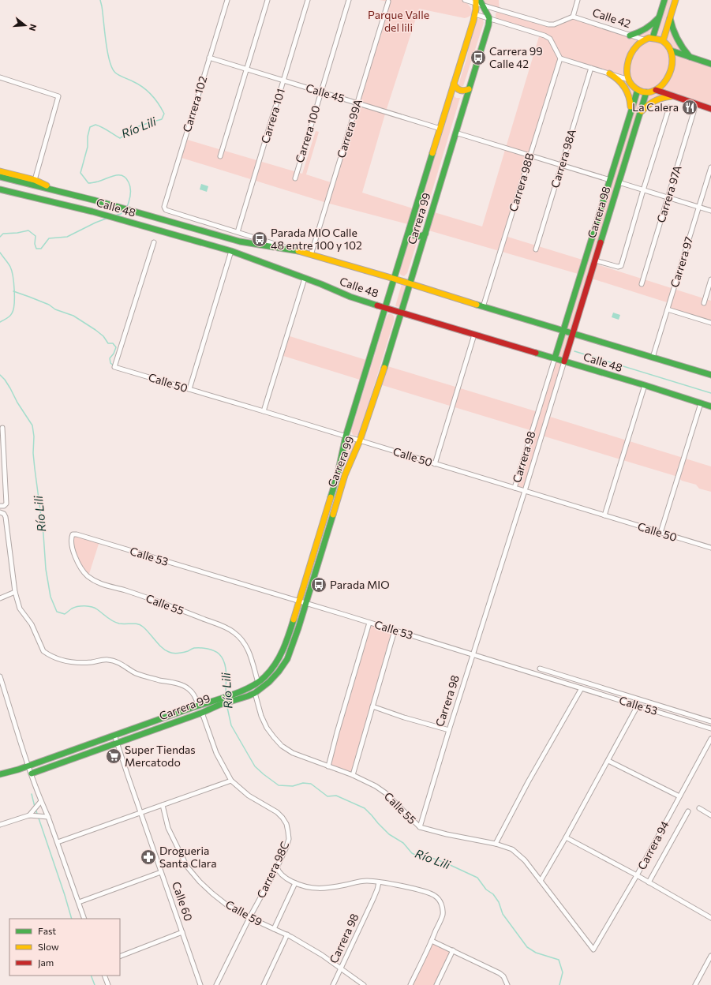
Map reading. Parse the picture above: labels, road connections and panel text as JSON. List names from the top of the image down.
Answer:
{
  "streets": {
    "street": [
      "Calle 42",
      "Calle 45",
      "Carrera 102",
      "Carrera 101",
      "Carrera 99A",
      "Carrera 100",
      "Carrera 98A",
      "Carrera 98B",
      "Carrera 97A",
      "Calle 48",
      "Carrera 98",
      "Carrera 99",
      "Carrera 97",
      "Calle 50",
      "Calle 53",
      "Calle 55",
      "Carrera 94",
      "Carrera 98C",
      "Calle 60",
      "Calle 59"
    ]
  },
  "crossings": [
    ["Calle 42", "Carrera 98"],
    ["Calle 45", "Carrera 102"],
    ["Calle 45", "Carrera 101"],
    ["Calle 45", "Carrera 99A"],
    ["Calle 45", "Carrera 100"],
    ["Calle 45", "Carrera 99"],
    ["Carrera 102", "Calle 48"],
    ["Carrera 101", "Calle 48"],
    ["Carrera 99A", "Calle 48"],
    ["Carrera 98B", "Calle 48"],
    ["Calle 48", "Carrera 98"],
    ["Calle 48", "Carrera 99"],
    ["Calle 48", "Carrera 97"],
    ["Carrera 98", "Calle 50"],
    ["Carrera 98", "Calle 53"],
    ["Carrera 98", "Calle 55"],
    ["Carrera 98", "Calle 59"],
    ["Carrera 99", "Calle 50"],
    ["Carrera 99", "Calle 53"],
    ["Carrera 99", "Calle 55"],
    ["Carrera 99", "Calle 60"],
    ["Calle 53", "Calle 55"],
    ["Calle 55", "Carrera 94"],
    ["Carrera 98C", "Calle 59"]
  ],
  "water": ["Río Lili"],
  "parks": ["Parque Valle del lili"],
  "places": {
    "bus stop": ["Carrera 99 Calle 42", "Parada MIO Calle 48 entre 100 y 102", "Parada MIO"],
    "restaurant": ["La Calera"],
    "supermarket": ["Super Tiendas Mercatodo"],
    "pharmacy": ["Drogueria Santa Clara"]
  },
  "legend": ["Fast", "Slow", "Jam"],
  "north": "right"
}
